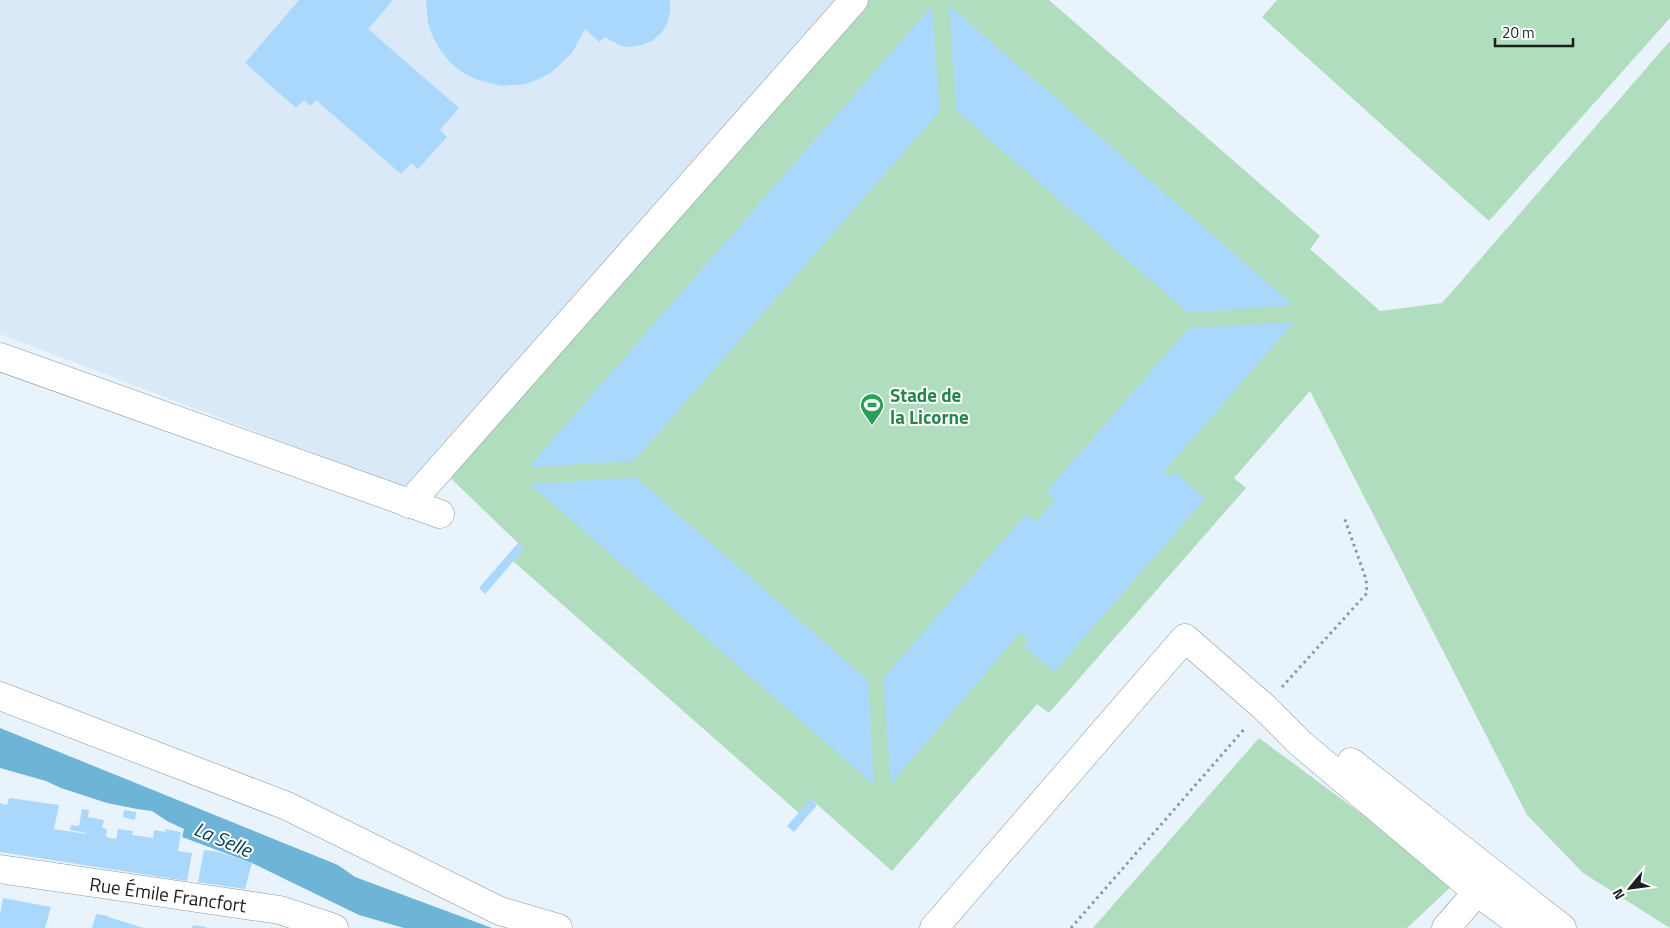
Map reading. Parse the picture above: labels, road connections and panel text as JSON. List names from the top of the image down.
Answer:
{
  "streets": {
    "street": ["Rue Émile Francfort"]
  },
  "water": ["La Selle"],
  "places": {
    "sports": ["Stade de la Licorne"]
  },
  "scale_bar": "20 m",
  "north": "bottom left"
}
